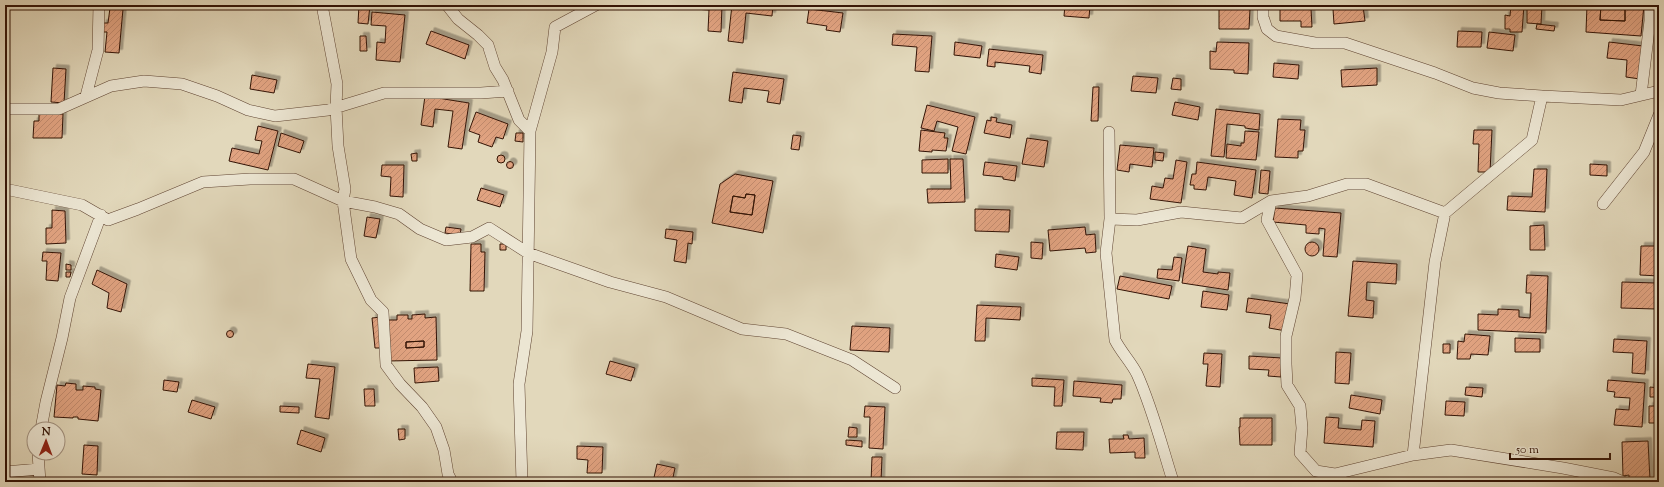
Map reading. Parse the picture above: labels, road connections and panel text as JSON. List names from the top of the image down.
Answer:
{
  "scale_bar": "50 m",
  "north": "top"
}
